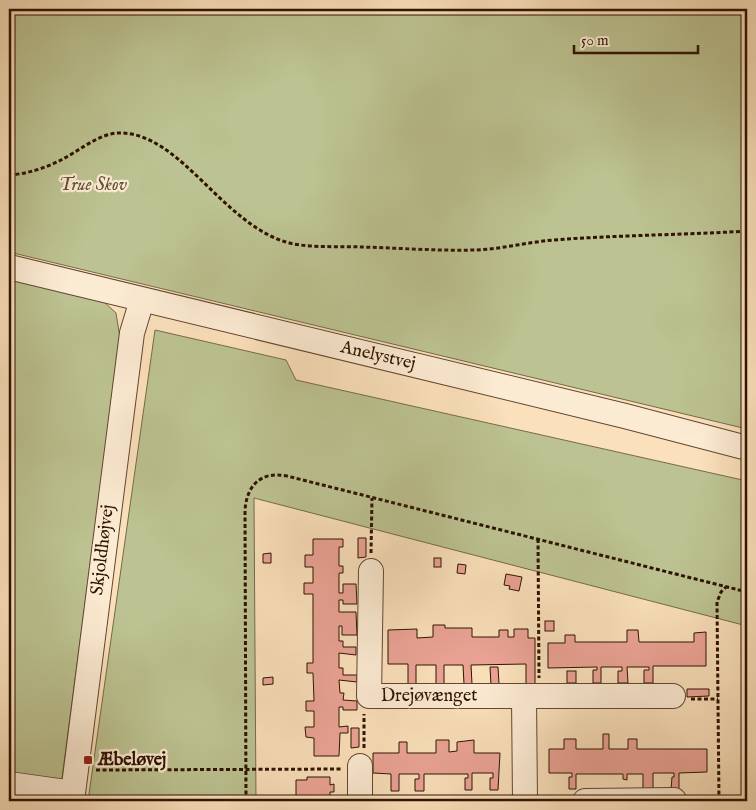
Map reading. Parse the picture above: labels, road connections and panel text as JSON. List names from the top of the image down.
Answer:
{
  "streets": {
    "street": ["Anelystvej", "Skjoldhøjvej", "Drejøvænget"]
  },
  "crossings": [
    ["Anelystvej", "Skjoldhøjvej"]
  ],
  "parks": ["True Skov"],
  "places": {
    "transit": ["Æbeløvej"]
  },
  "scale_bar": "50 m"
}
